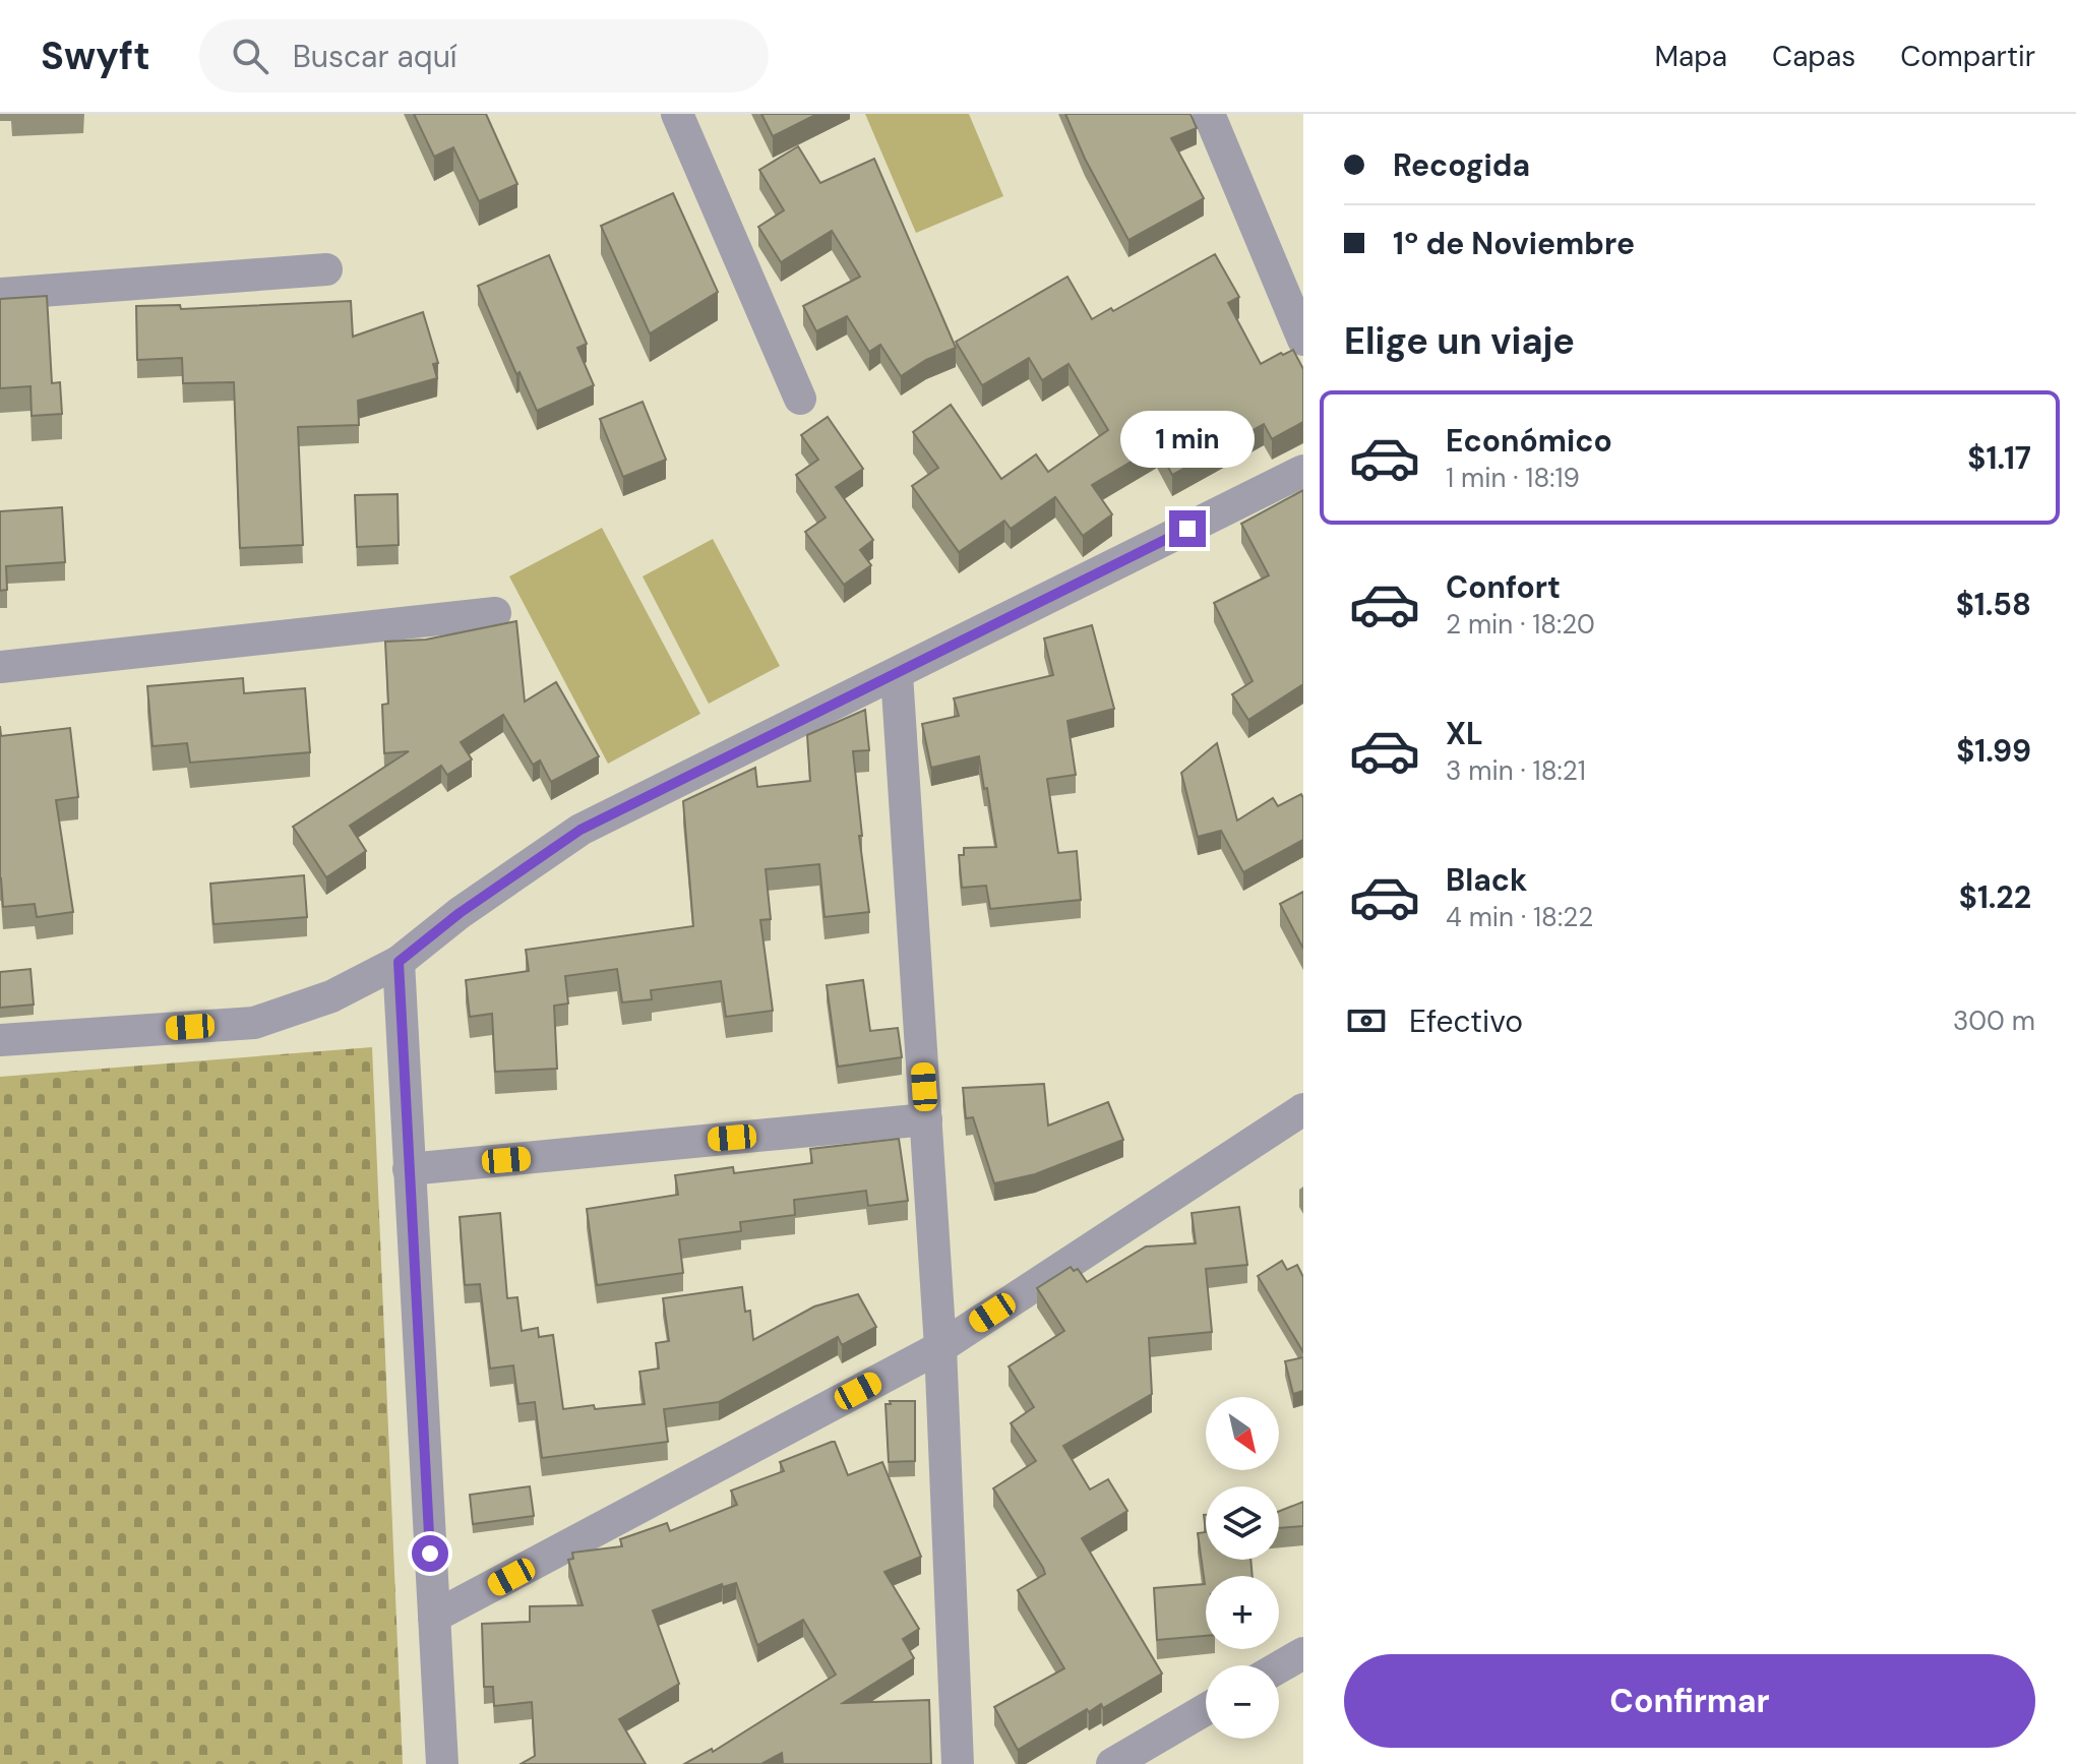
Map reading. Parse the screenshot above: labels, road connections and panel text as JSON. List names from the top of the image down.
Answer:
{
  "north": "bottom right",
  "page": {
    "header": "Swyft",
    "search": "Buscar aquí",
    "nav": ["Mapa", "Capas", "Compartir"],
    "banner": ["Recogida", "1º de Noviembre"],
    "heading": "Elige un viaje",
    "list": [
      {
        "name": "Económico",
        "note": "1 min · 18:19",
        "value": "$1.17"
      },
      {
        "name": "Confort",
        "note": "2 min · 18:20",
        "value": "$1.58"
      },
      {
        "name": "XL",
        "note": "3 min · 18:21",
        "value": "$1.99"
      },
      {
        "name": "Black",
        "note": "4 min · 18:22",
        "value": "$1.22"
      }
    ],
    "bubble": "1 min",
    "pay": ["Efectivo", "300 m"],
    "map_buttons": ["+", "−"],
    "buttons": "Confirmar"
  }
}
